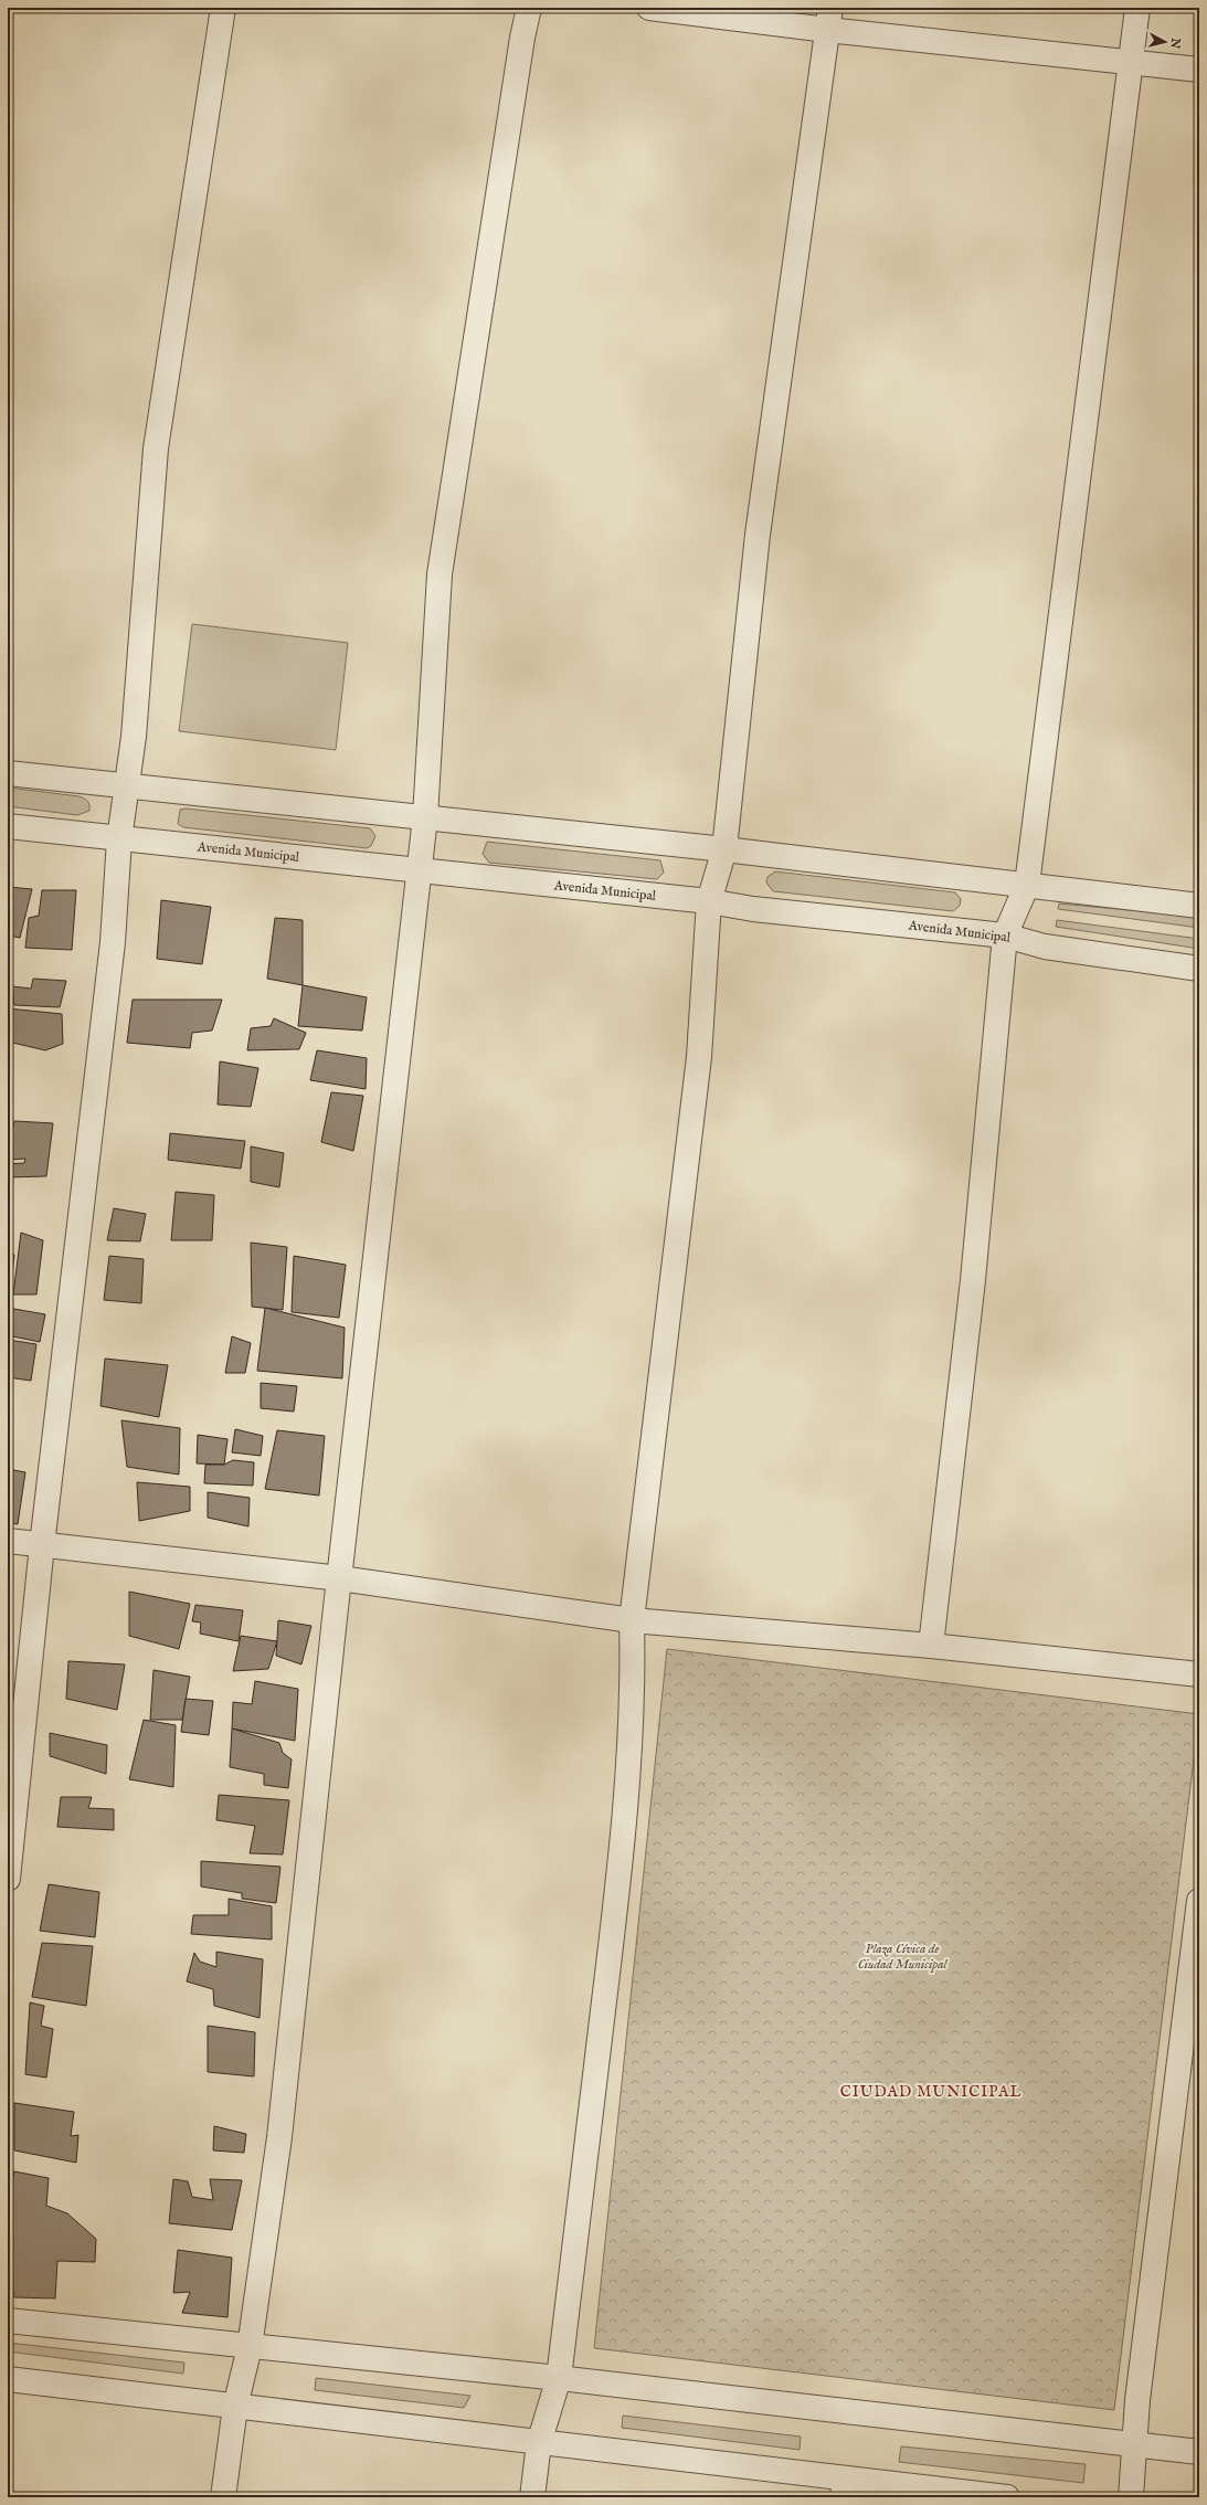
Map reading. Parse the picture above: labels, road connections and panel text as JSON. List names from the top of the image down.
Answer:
{
  "streets": {
    "street": ["Avenida Municipal"]
  },
  "districts": ["CIUDAD MUNICIPAL"],
  "parks": ["Plaza Cívica de Ciudad Municipal"],
  "north": "right"
}
